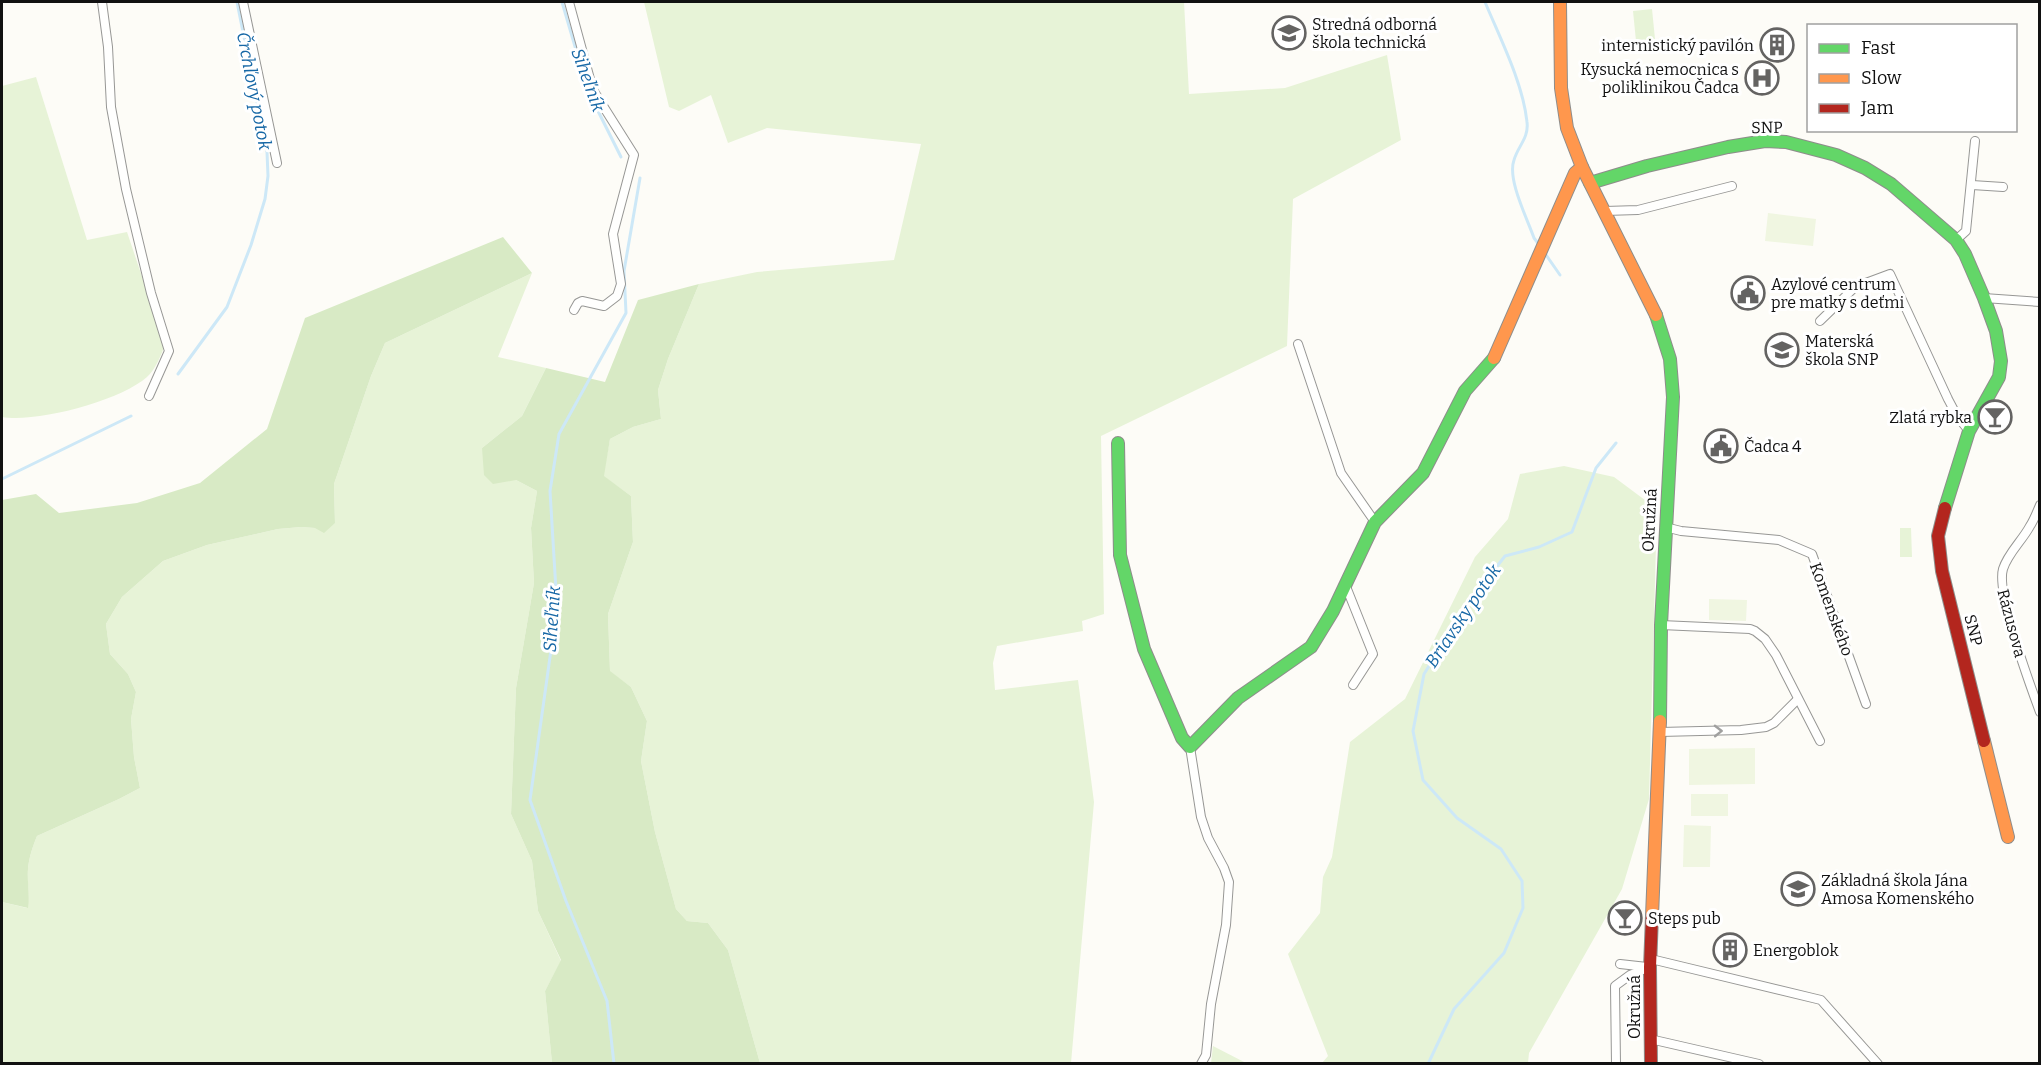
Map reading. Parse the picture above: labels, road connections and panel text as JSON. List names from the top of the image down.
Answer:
{
  "streets": {
    "street": [
      "SNP",
      "Okružná",
      "Komenského",
      "Rázusova"
    ]
  },
  "crossings": [
    ["SNP", "Okružná"],
    ["Okružná", "Komenského"]
  ],
  "water": ["Siheľník", "Črchľový potok", "Briavsky potok"],
  "places": {
    "school or university": ["Stredná odborná škola technická", "Materská škola SNP", "Základná škola Jána Amosa Komenského"],
    "building": ["internistický pavilón", "Energoblok"],
    "hospital": ["Kysucká nemocnica s poliklinikou Čadca"],
    "public building": ["Azylové centrum pre matky s deťmi", "Čadca 4"],
    "bar": ["Zlatá rybka", "Steps pub"]
  },
  "legend": ["Fast", "Slow", "Jam"]
}
